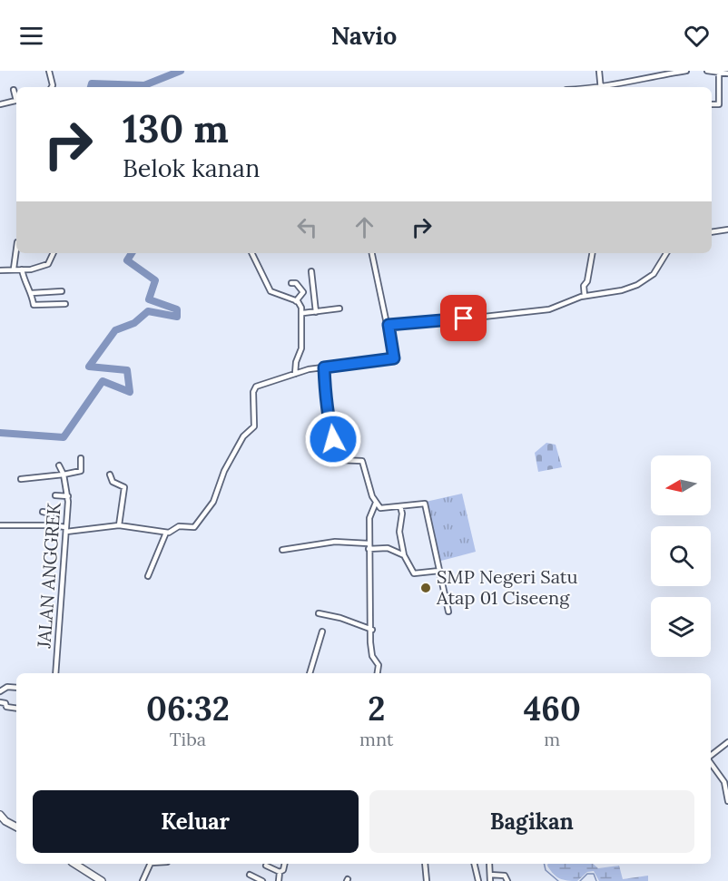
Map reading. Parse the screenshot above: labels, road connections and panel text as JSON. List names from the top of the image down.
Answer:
{
  "streets": {
    "street": ["JALAN ANGGREK"]
  },
  "places": ["SMP Negeri Satu Atap 01 Ciseeng"],
  "north": "left",
  "page": {
    "header": "Navio",
    "turn": ["130 m", "Belok kanan"],
    "eta": [
      "06:32",
      "Tiba",
      "2",
      "mnt",
      "460",
      "m"
    ],
    "buttons": ["Keluar", "Bagikan"]
  }
}
